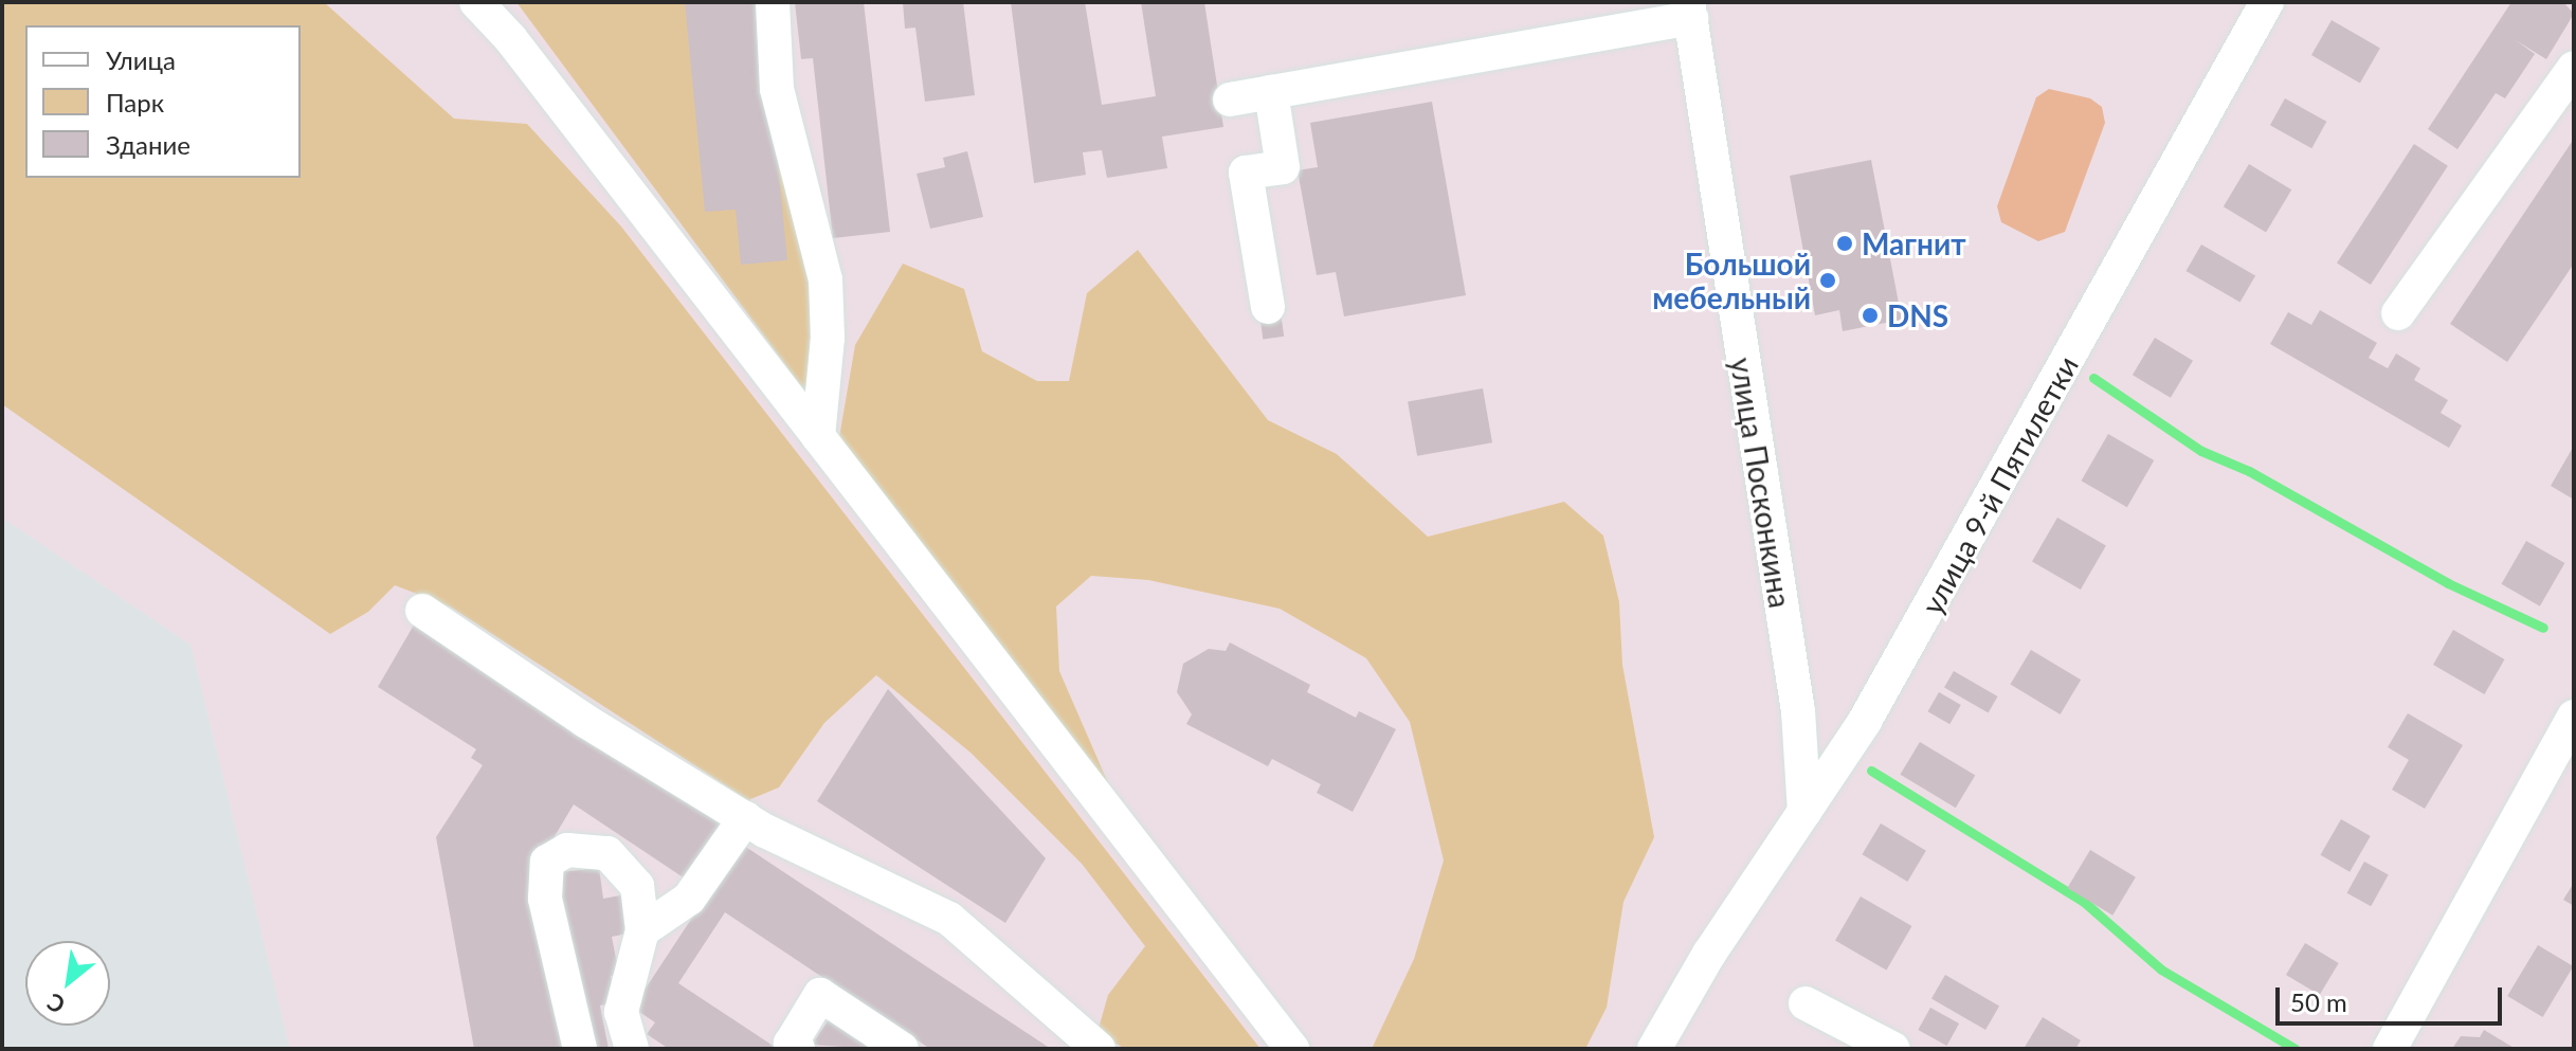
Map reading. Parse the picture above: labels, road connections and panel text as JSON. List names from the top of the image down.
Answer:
{
  "streets": {
    "street": ["улица Посконкина", "улица 9-й Пятилетки"]
  },
  "crossings": [
    ["улица Посконкина", "улица 9-й Пятилетки"]
  ],
  "places": ["Магнит", "Большой мебельный", "DNS"],
  "legend": ["Улица", "Парк", "Здание"],
  "scale_bar": "50 m",
  "north": "bottom left"
}
